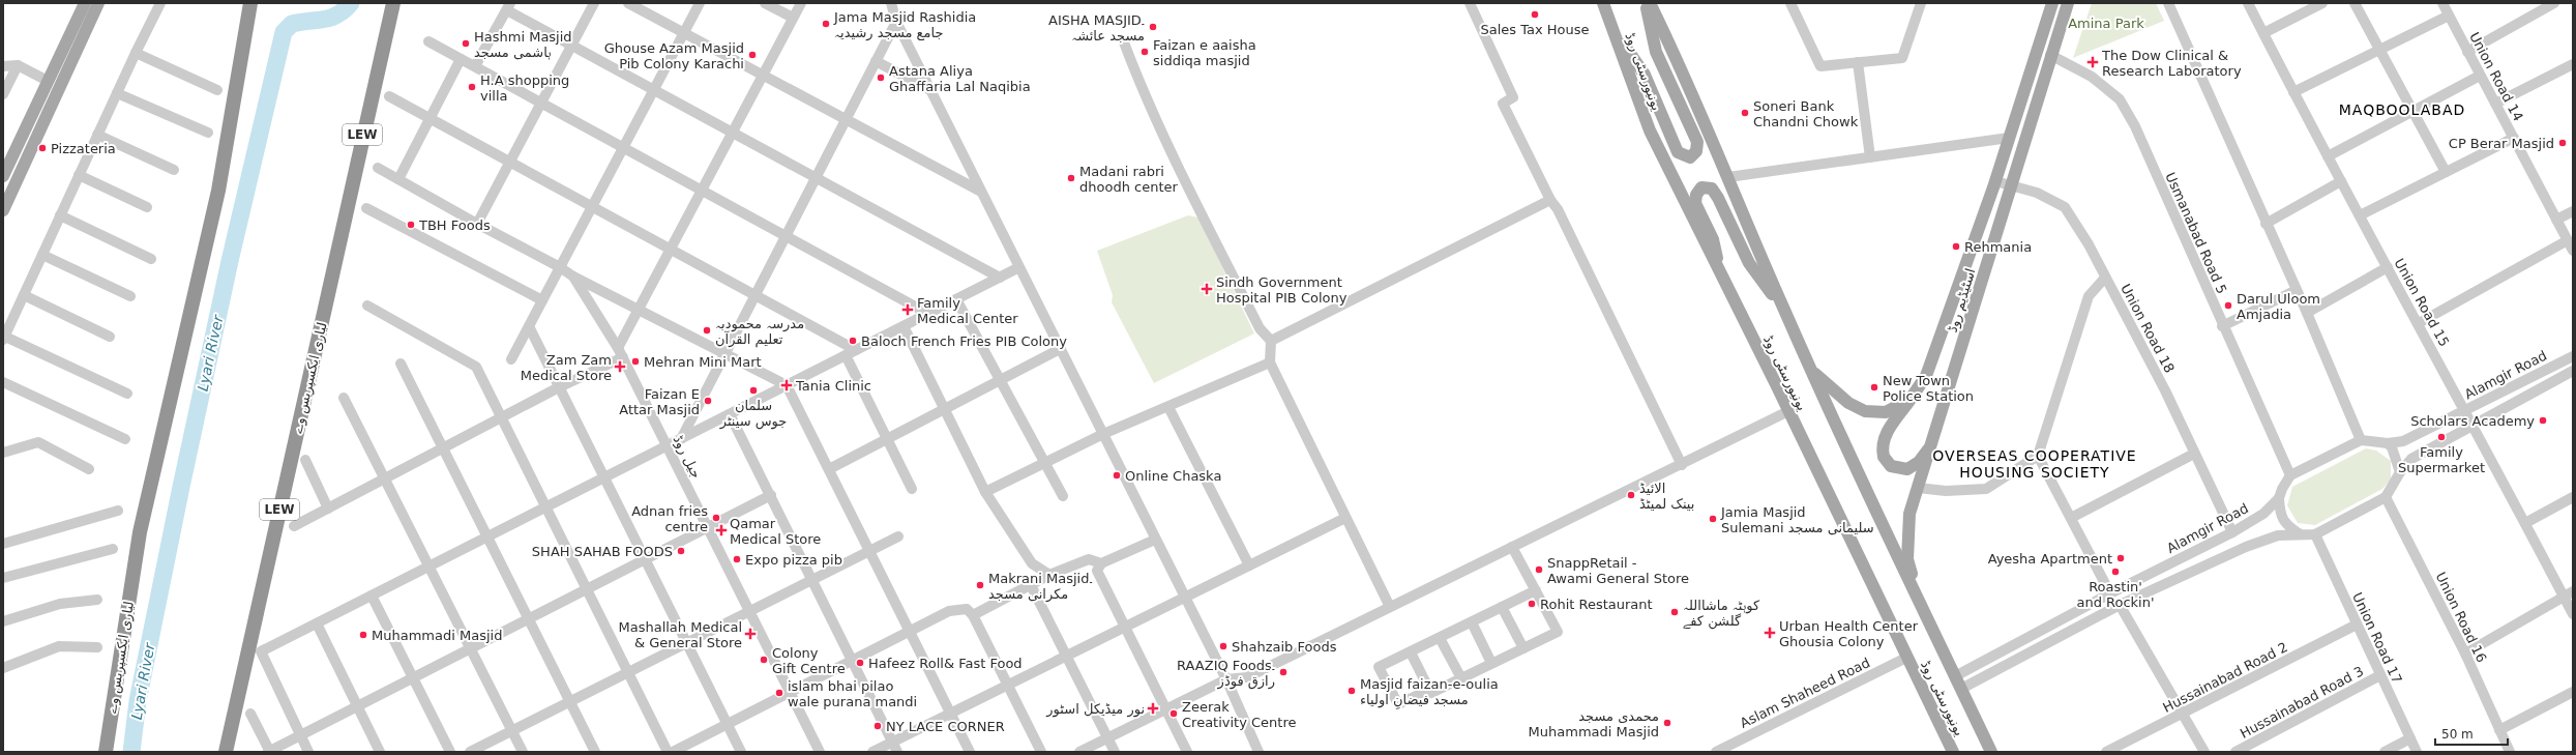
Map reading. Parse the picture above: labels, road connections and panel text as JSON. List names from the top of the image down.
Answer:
{
  "streets": {
    "highway": ["LEW", "لیاری ایکسپریس وے"],
    "main road": ["یونیورسٹی روڈ", "اسٹیڈیم روڈ"],
    "street": [
      "Union Road 14",
      "Usmanabad Road 5",
      "Union Road 15",
      "Union Road 18",
      "Alamgir Road",
      "جیل روڈ",
      "Union Road 16",
      "Union Road 17",
      "Hussainabad Road 2",
      "Aslam Shaheed Road",
      "Hussainabad Road 3"
    ]
  },
  "crossings": [
    ["یونیورسٹی روڈ", "اسٹیڈیم روڈ"],
    ["یونیورسٹی روڈ", "Alamgir Road"],
    ["یونیورسٹی روڈ", "Aslam Shaheed Road"],
    ["Usmanabad Road 5", "اسٹیڈیم روڈ"],
    ["Usmanabad Road 5", "Alamgir Road"],
    ["اسٹیڈیم روڈ", "Union Road 18"],
    ["Union Road 15", "Alamgir Road"],
    ["Union Road 18", "Alamgir Road"],
    ["Alamgir Road", "Union Road 16"],
    ["Union Road 17", "Hussainabad Road 2"],
    ["Union Road 17", "Hussainabad Road 3"]
  ],
  "districts": ["MAQBOOLABAD", "OVERSEAS COOPERATIVE HOUSING SOCIETY"],
  "water": ["Lyari River"],
  "parks": ["Amina Park"],
  "places": {
    "other": [
      "Sales Tax House",
      "Jama Masjid Rashidia جامع مسجد رشیدیہ",
      "AISHA MASJID۔ مسجد عائشہ",
      "Hashmi Masjid ہاشمی مسجد",
      "Faizan e aaisha siddiqa masjid",
      "Ghouse Azam Masjid Pib Colony Karachi",
      "Astana Aliya Ghaffaria Lal Naqibia",
      "H.A shopping villa",
      "Soneri Bank Chandni Chowk",
      "CP Berar Masjid",
      "Pizzateria",
      "Madani rabri dhoodh center",
      "TBH Foods",
      "Rehmania",
      "Darul Uloom Amjadia",
      "مدرسہ محمودیہ تعلیم القرآن",
      "Baloch French Fries PIB Colony",
      "Mehran Mini Mart",
      "New Town Police Station",
      "سلمان جوس سینٹر",
      "Faizan E Attar Masjid",
      "Scholars Academy",
      "Family Supermarket",
      "Online Chaska",
      "الائیڈ بینک لمیٹڈ",
      "Adnan fries centre",
      "Jamia Masjid Sulemani سلیمانی مسجد",
      "SHAH SAHAB FOODS",
      "Ayesha Apartment",
      "Expo pizza pib",
      "SnappRetail - Awami General Store",
      "Roastin' and Rockin'",
      "Makrani Masjid۔ مکرانی مسجد",
      "Rohit Restaurant",
      "کوہٹہ ماشااللہ گلشن کفے",
      "Muhammadi Masjid",
      "Shahzaib Foods",
      "Colony Gift Centre",
      "Hafeez Roll& Fast Food",
      "RAAZIQ Foods۔ رازق فوڈز",
      "Masjid faizan-e-oulia مسجد فیضانِ اولیاء",
      "islam bhai pilao wale purana mandi",
      "Zeerak Creativity Centre",
      "محمدی مسجد Muhammadi Masjid",
      "NY LACE CORNER"
    ],
    "health": [
      "The Dow Clinical & Research Laboratory",
      "Sindh Government Hospital PIB Colony",
      "Family Medical Center",
      "Zam Zam Medical Store",
      "Tania Clinic",
      "Qamar Medical Store",
      "Urban Health Center Ghousia Colony",
      "Mashallah Medical & General Store",
      "نور میڈیکل اسٹور"
    ]
  },
  "scale_bar": "50 m"
}
